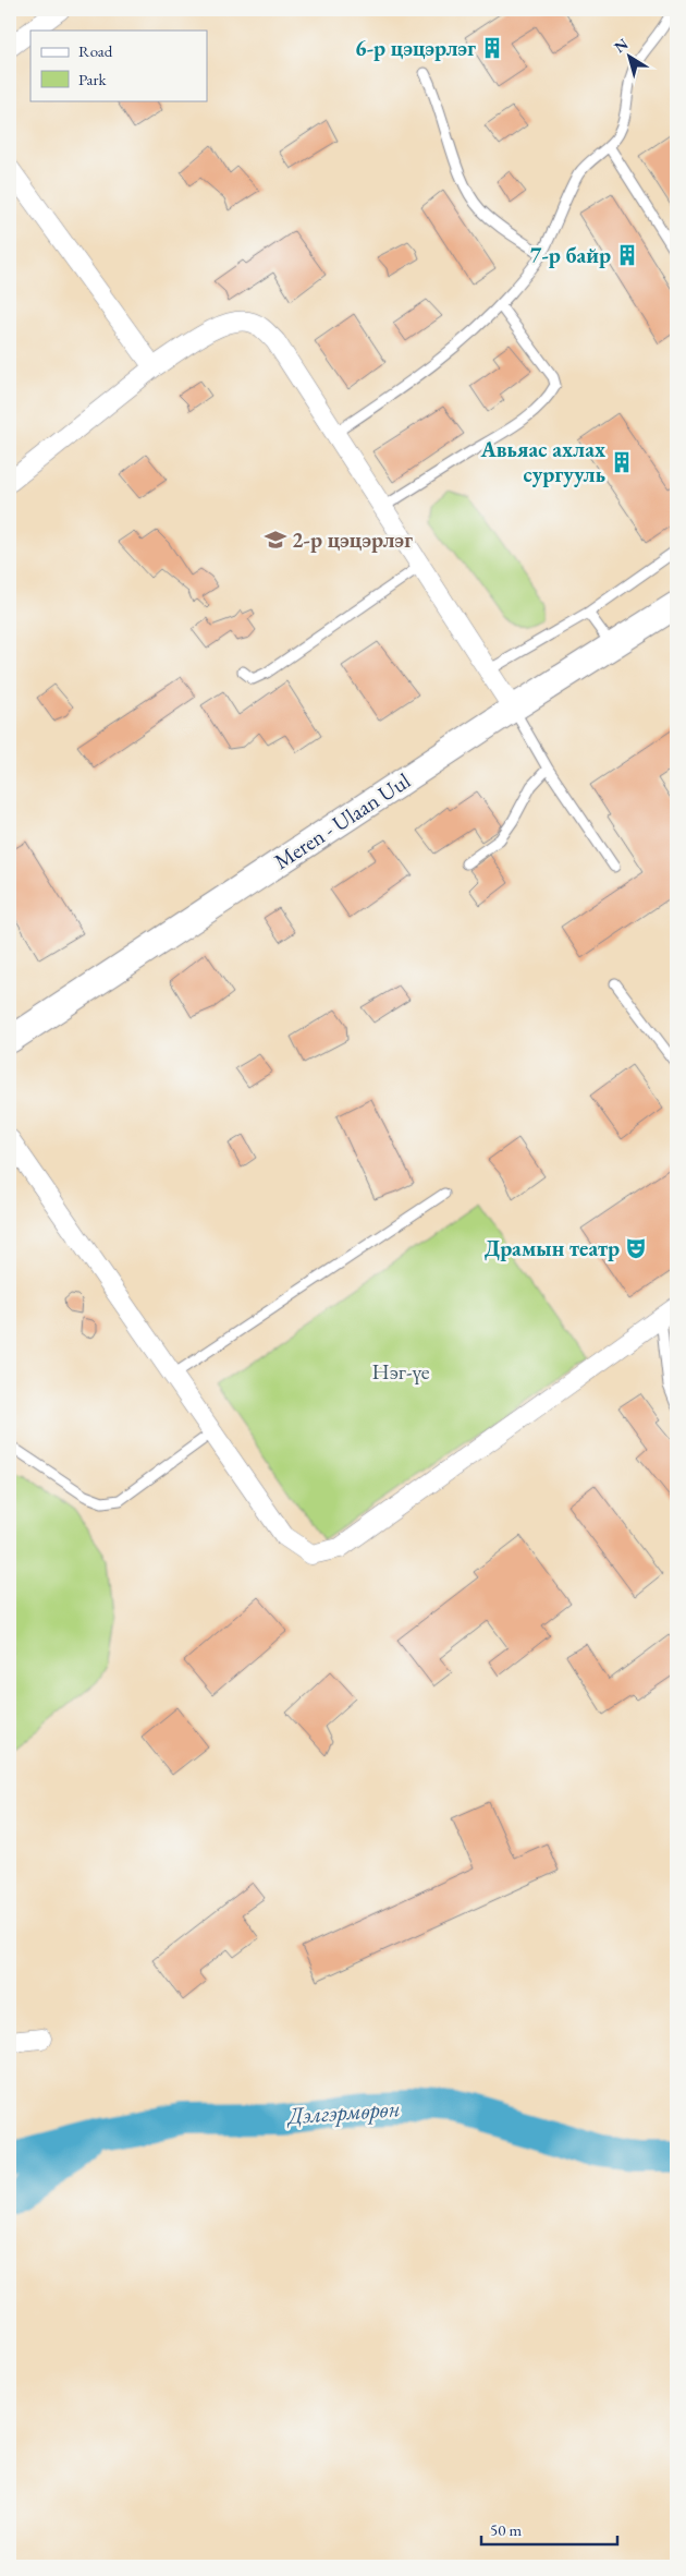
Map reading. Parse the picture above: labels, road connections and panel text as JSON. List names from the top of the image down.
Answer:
{
  "streets": {
    "street": ["Meren - Ulaan Uul"]
  },
  "water": ["Дэлгэрмөрөн"],
  "parks": ["Нэг-үе"],
  "places": {
    "building": ["6-р цэцэрлэг", "7-р байр", "Авьяас ахлах сургууль"],
    "school or university": ["2-р цэцэрлэг"],
    "theatre": ["Драмын театр"]
  },
  "legend": ["Road", "Park"],
  "scale_bar": "50 m",
  "north": "top left"
}
